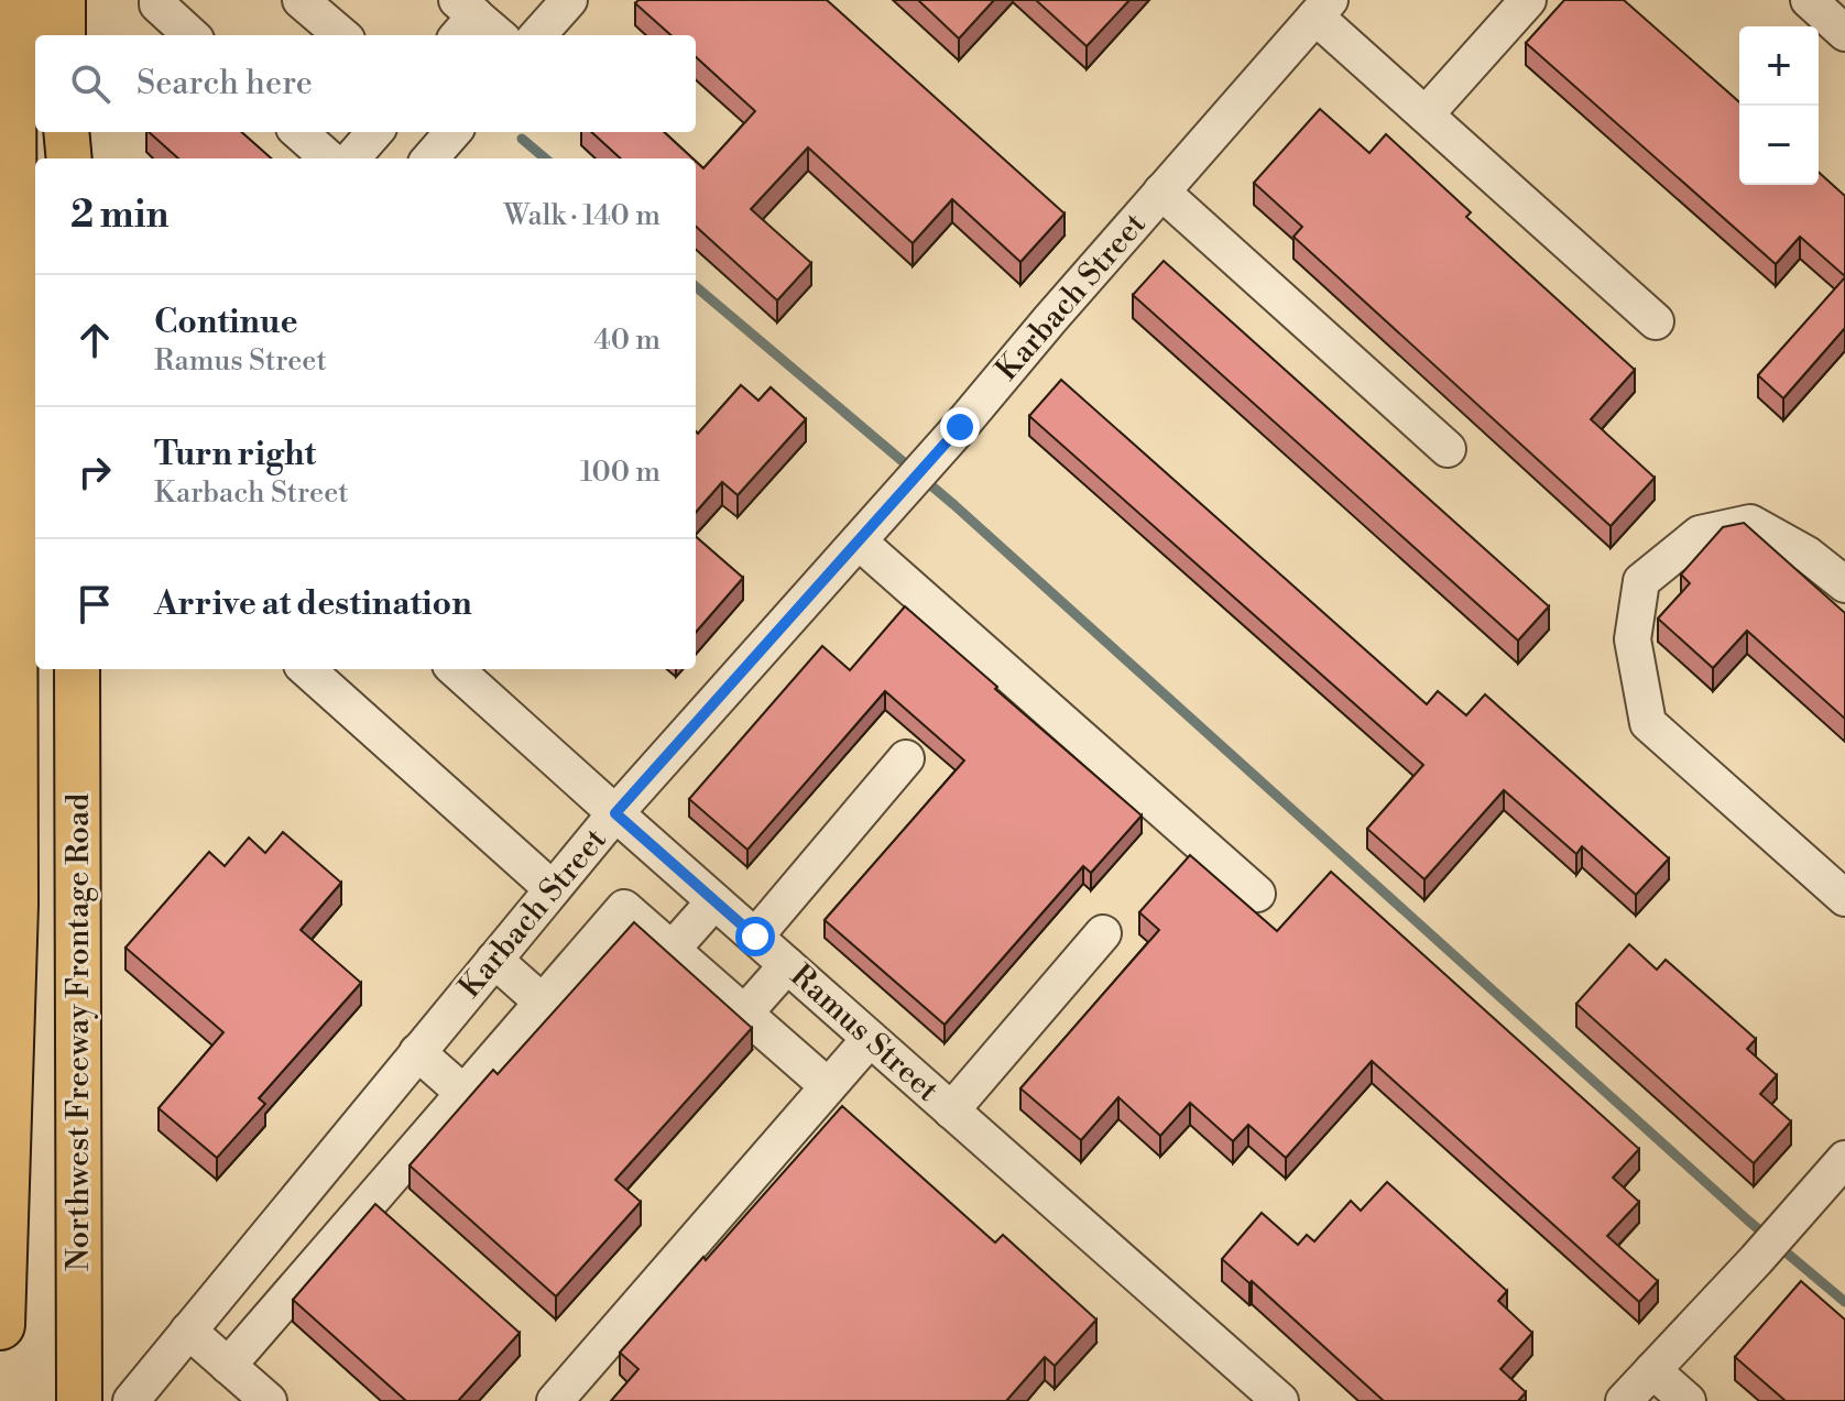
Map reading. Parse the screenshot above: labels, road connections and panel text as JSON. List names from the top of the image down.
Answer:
{
  "streets": {
    "main road": ["Northwest Freeway Frontage Road"],
    "street": ["Karbach Street", "Ramus Street"]
  },
  "crossings": [
    ["Karbach Street", "Ramus Street"]
  ],
  "page": {
    "map_buttons": ["+", "−"],
    "search": "Search here",
    "heading": ["2 min", "Walk · 140 m"],
    "list": [
      ["Continue", "Ramus Street", "40 m"],
      ["Turn right", "Karbach Street", "100 m"],
      "Arrive at destination"
    ]
  }
}
